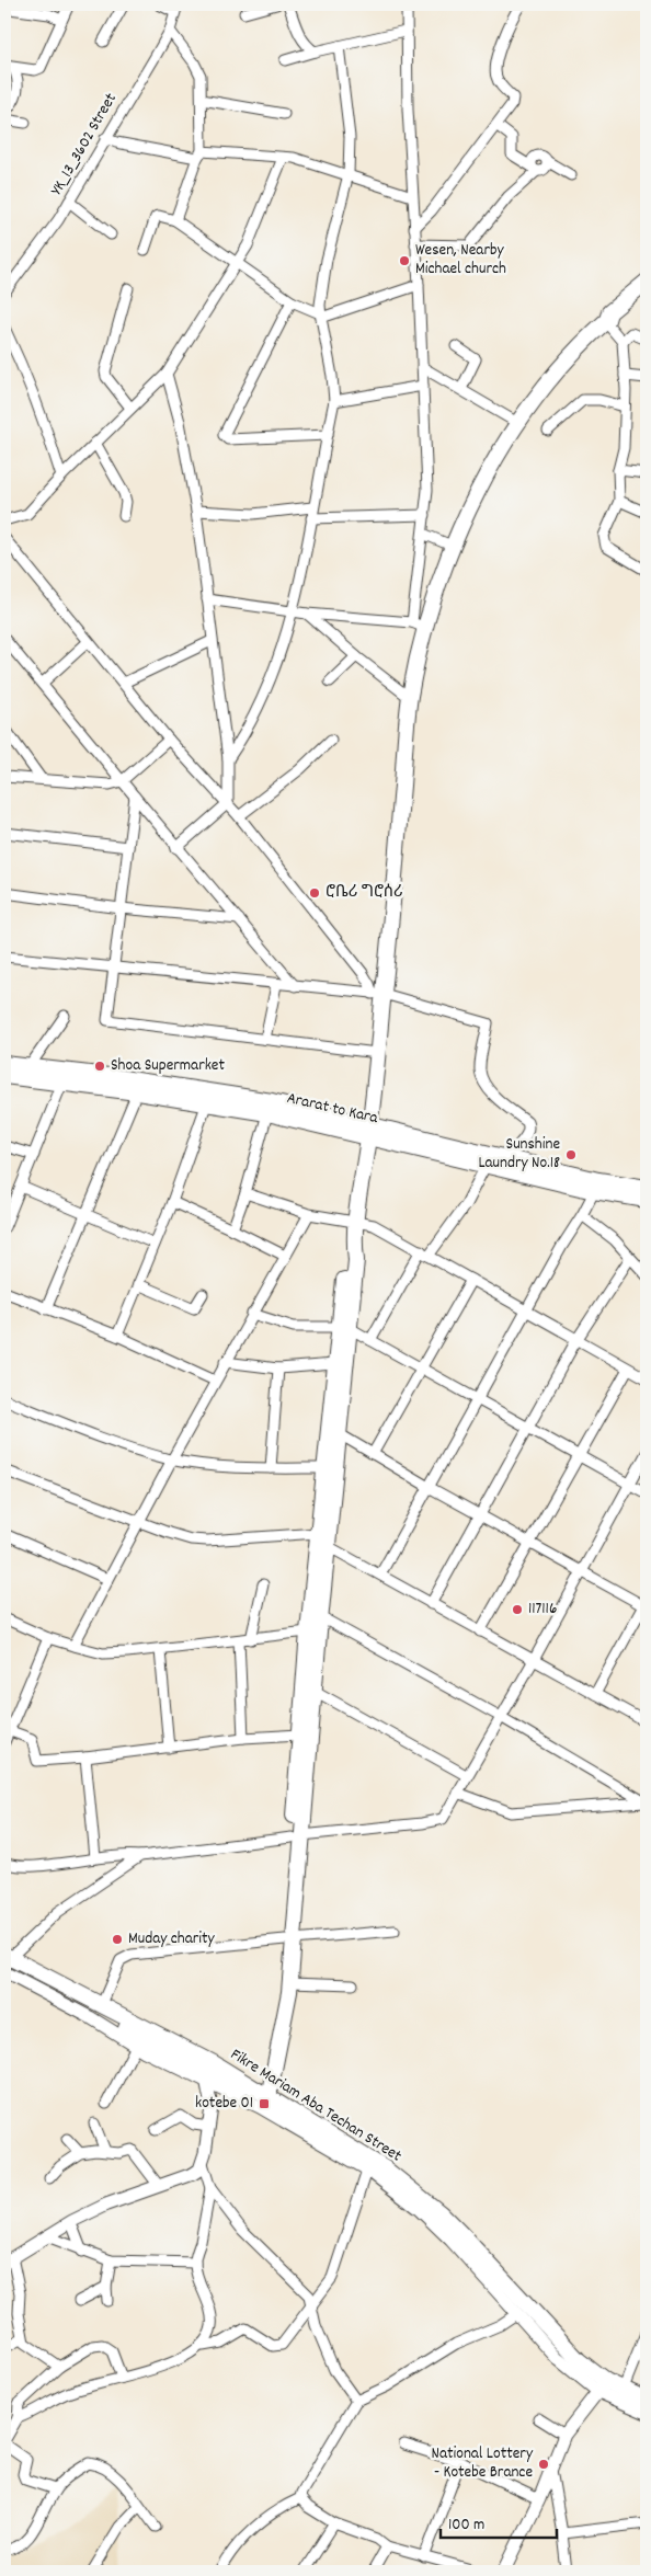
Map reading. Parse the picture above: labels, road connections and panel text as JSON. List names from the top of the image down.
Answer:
{
  "streets": {
    "main road": ["Ararat to Kara", "Fikre Mariam Aba Techan Street"],
    "street": ["YK_13_3602 Street"]
  },
  "places": {
    "other": [
      "Wesen, Nearby Michael church",
      "ሮቤሪ ግሮሰሪ",
      "Shoa Supermarket",
      "Sunshine Laundry No.18",
      "117116",
      "Muday charity",
      "National Lottery - Kotebe Brance"
    ],
    "transit": ["kotebe 01"]
  },
  "scale_bar": "100 m"
}
